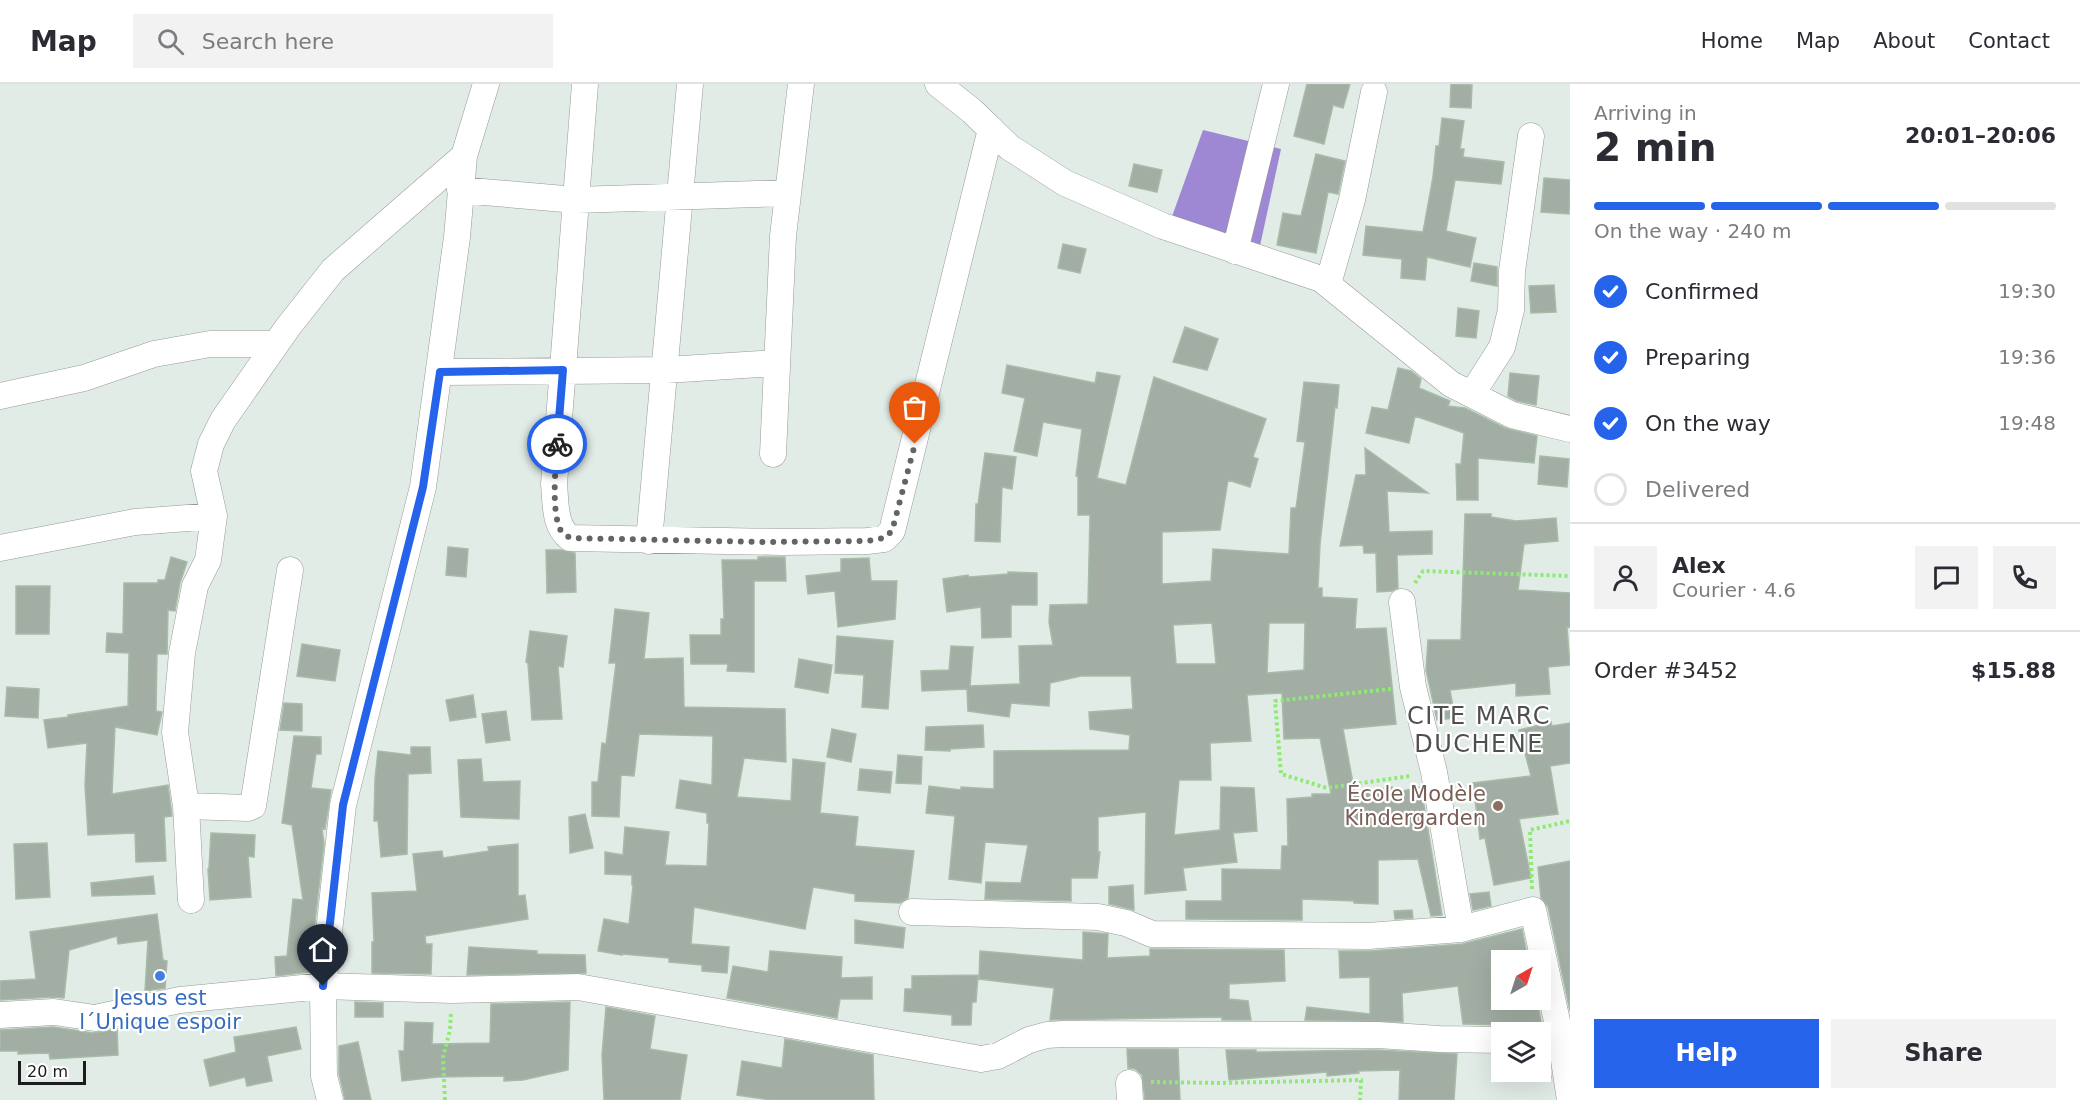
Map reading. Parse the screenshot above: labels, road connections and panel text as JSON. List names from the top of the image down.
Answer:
{
  "districts": ["CITE MARC DUCHENE"],
  "places": ["École Modèle Kindergarden", "Jesus est l´Unique espoir"],
  "scale_bar": "20 m",
  "north": "top right",
  "page": {
    "header": "Map",
    "search": "Search here",
    "nav": [
      "Home",
      "Map",
      "About",
      "Contact"
    ],
    "heading": ["2 min", "Arriving in", "20:01–20:06"],
    "panel": [
      "Alex",
      "Courier · 4.6",
      "Order #3452",
      "$15.88"
    ],
    "bar": "On the way · 240 m",
    "list": [
      ["Confirmed", "19:30"],
      ["Preparing", "19:36"],
      ["On the way", "19:48"],
      "Delivered"
    ],
    "buttons": ["Help", "Share"],
    "scale": "20 m"
  }
}
